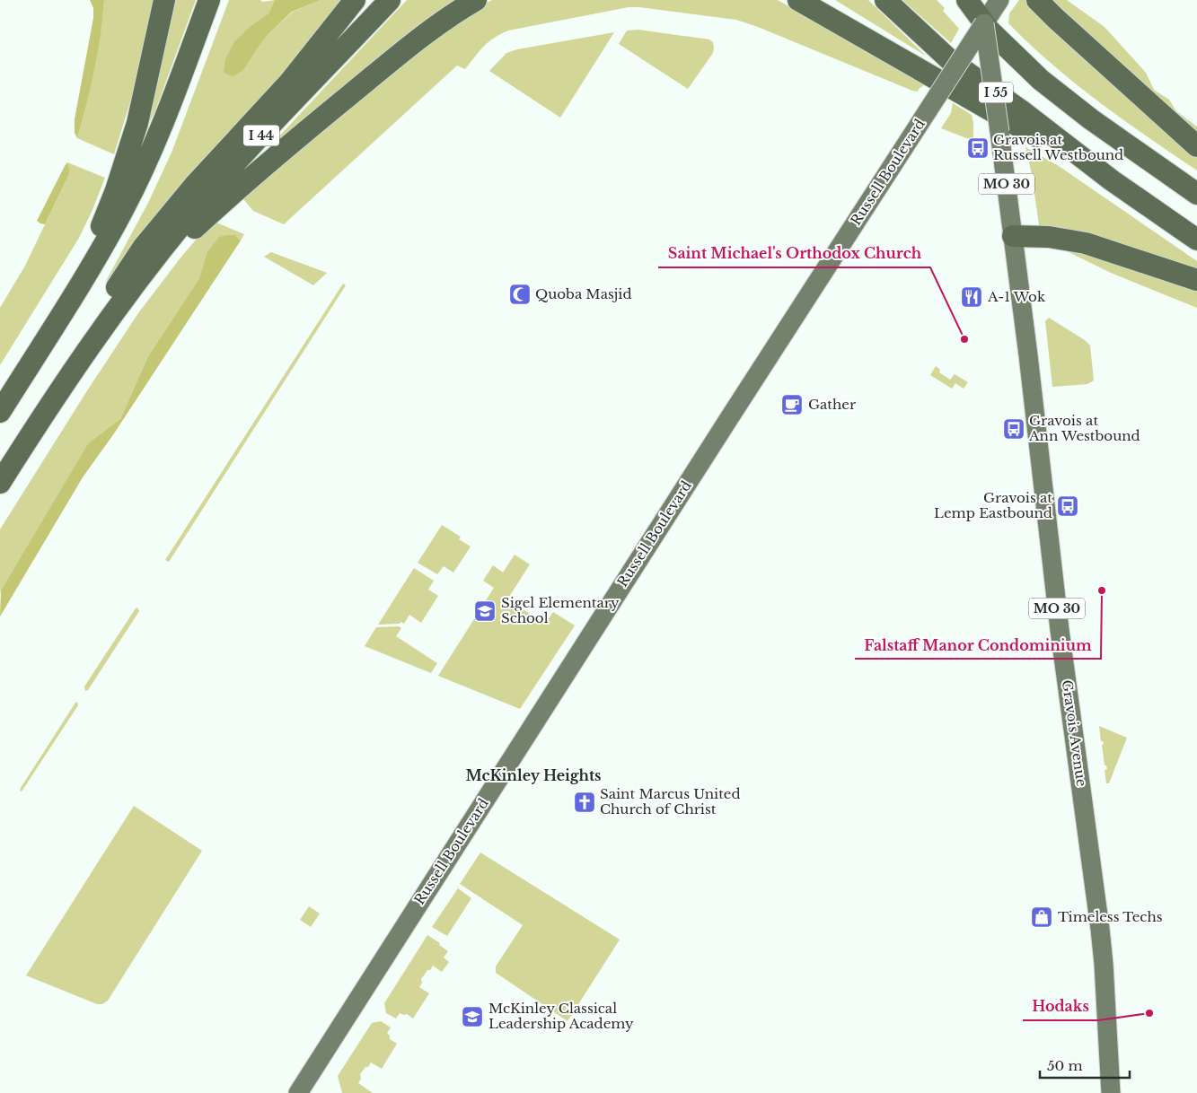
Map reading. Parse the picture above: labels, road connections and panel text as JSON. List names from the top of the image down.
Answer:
{
  "streets": {
    "highway": ["I 55", "I 44"],
    "main road": ["Russell Boulevard", "MO 30", "Gravois Avenue"]
  },
  "crossings": [
    ["Russell Boulevard", "Gravois Avenue"]
  ],
  "districts": ["McKinley Heights"],
  "places": {
    "bus stop": ["Gravois at Russell Westbound", "Gravois at Ann Westbound", "Gravois at Lemp Eastbound"],
    "mosque": ["Quoba Masjid"],
    "restaurant": ["A-1 Wok"],
    "other": ["Saint Michael's Orthodox Church", "Falstaff Manor Condominium", "Hodaks"],
    "cafe": ["Gather"],
    "school or university": ["Sigel Elementary School", "McKinley Classical Leadership Academy"],
    "church": ["Saint Marcus United Church of Christ"],
    "shop": ["Timeless Techs"]
  },
  "scale_bar": "50 m"
}
